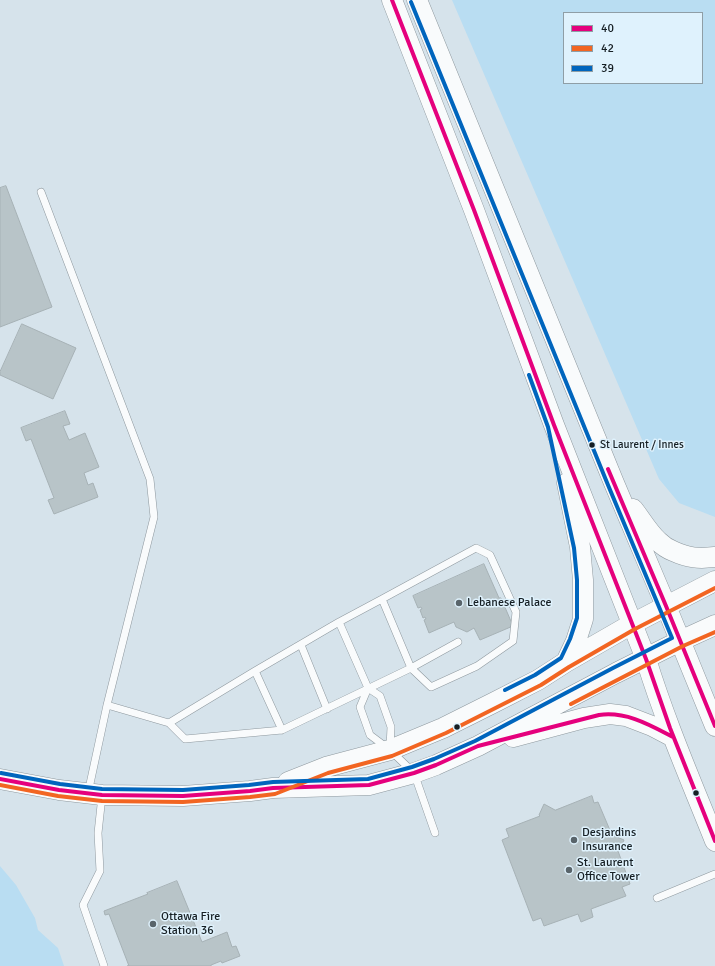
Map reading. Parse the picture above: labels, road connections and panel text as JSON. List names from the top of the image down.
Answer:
{
  "places": [
    "St Laurent / Innes",
    "Lebanese Palace",
    "Desjardins Insurance",
    "St. Laurent Office Tower",
    "Ottawa Fire Station 36"
  ],
  "lines": ["transit line 40", "transit line 39", "transit line 42"],
  "legend": ["40", "42", "39"]
}
